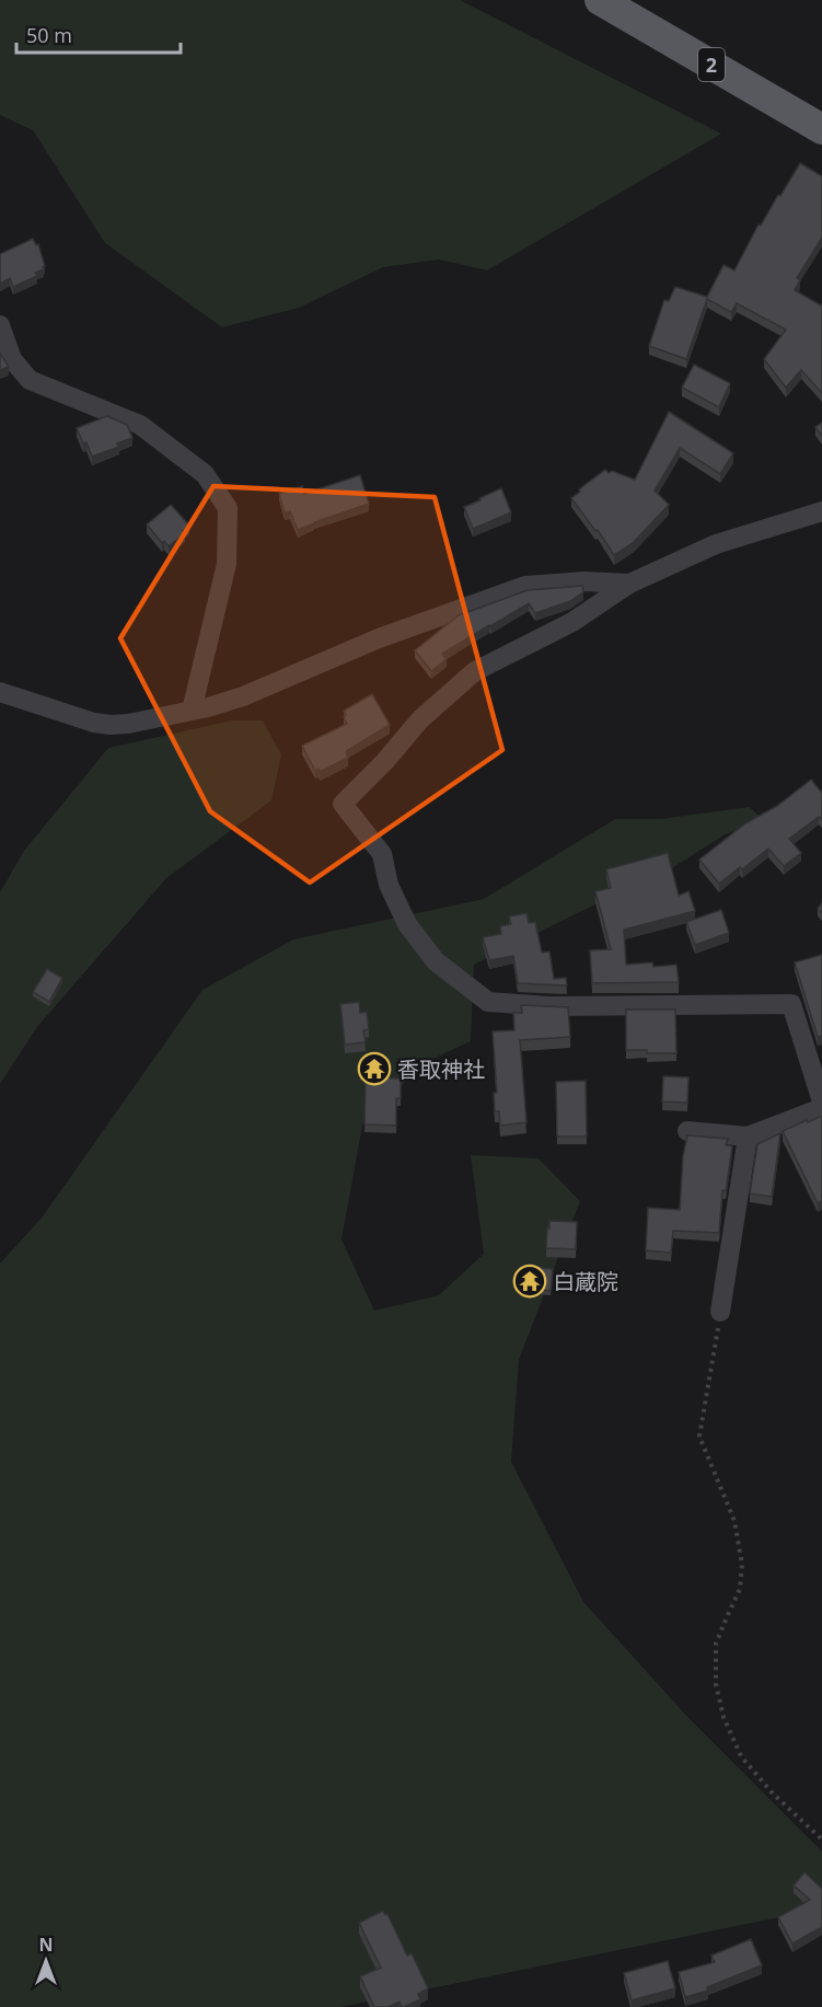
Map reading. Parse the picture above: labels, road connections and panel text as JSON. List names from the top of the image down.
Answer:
{
  "streets": {
    "main road": ["2"]
  },
  "places": {
    "temple": ["香取神社", "白蔵院"]
  },
  "scale_bar": "50 m",
  "north": "top"
}
